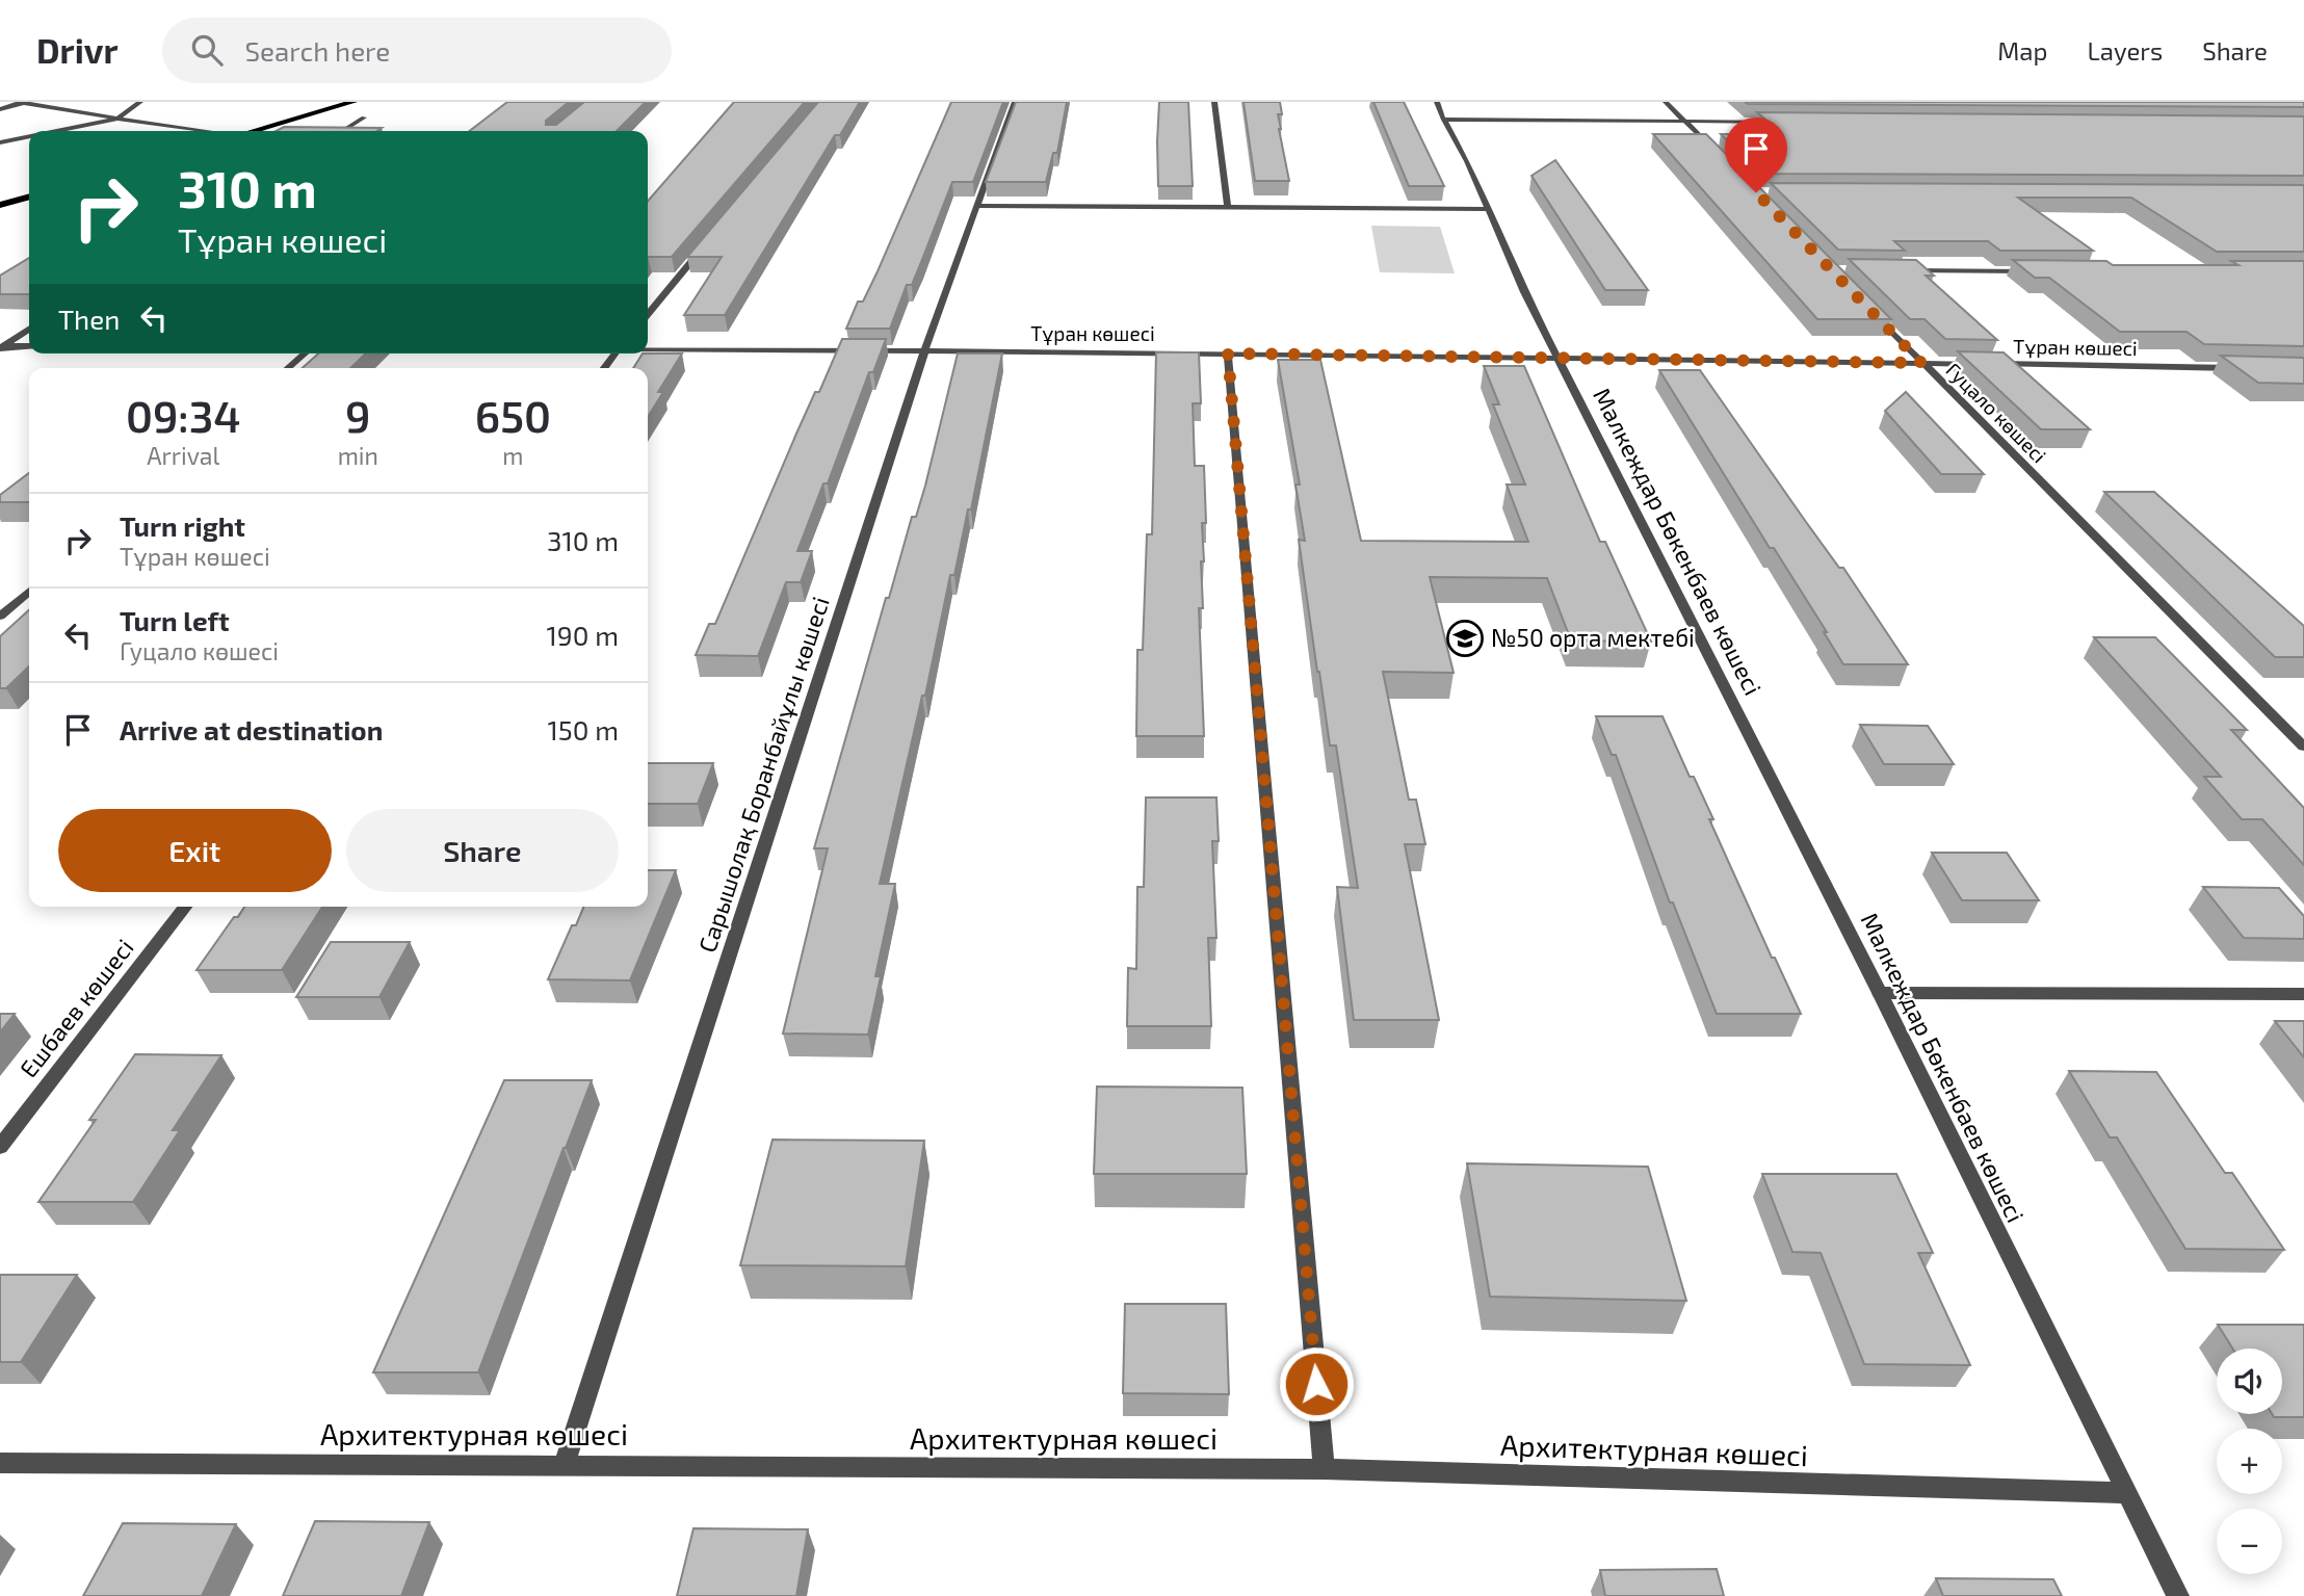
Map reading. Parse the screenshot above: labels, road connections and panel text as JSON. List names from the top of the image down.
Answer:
{
  "streets": {
    "street": [
      "Тұран көшесі",
      "Гуцало көшесі",
      "Малкеждар Бөкенбаев көшесі",
      "Сарышолақ Боранбайұлы көшесі",
      "Ешбаев көшесі",
      "Архитектурная көшесі"
    ]
  },
  "crossings": [
    ["Тұран көшесі", "Гуцало көшесі"],
    ["Тұран көшесі", "Малкеждар Бөкенбаев көшесі"],
    ["Тұран көшесі", "Сарышолақ Боранбайұлы көшесі"],
    ["Малкеждар Бөкенбаев көшесі", "Архитектурная көшесі"],
    ["Сарышолақ Боранбайұлы көшесі", "Архитектурная көшесі"]
  ],
  "places": {
    "school or university": ["№50 орта мектебі"]
  },
  "page": {
    "header": "Drivr",
    "search": "Search here",
    "nav": ["Map", "Layers", "Share"],
    "turn": ["310 m", "Тұран көшесі"],
    "then": "Then",
    "eta": [
      "09:34",
      "Arrival",
      "9",
      "min",
      "650",
      "m"
    ],
    "list": [
      {
        "name": "Turn right",
        "note": "Тұран көшесі",
        "value": "310 m"
      },
      {
        "name": "Turn left",
        "note": "Гуцало көшесі",
        "value": "190 m"
      },
      {
        "name": "Arrive at destination",
        "value": "150 m"
      }
    ],
    "buttons": ["Exit", "Share"],
    "map_buttons": ["+", "−"]
  }
}
